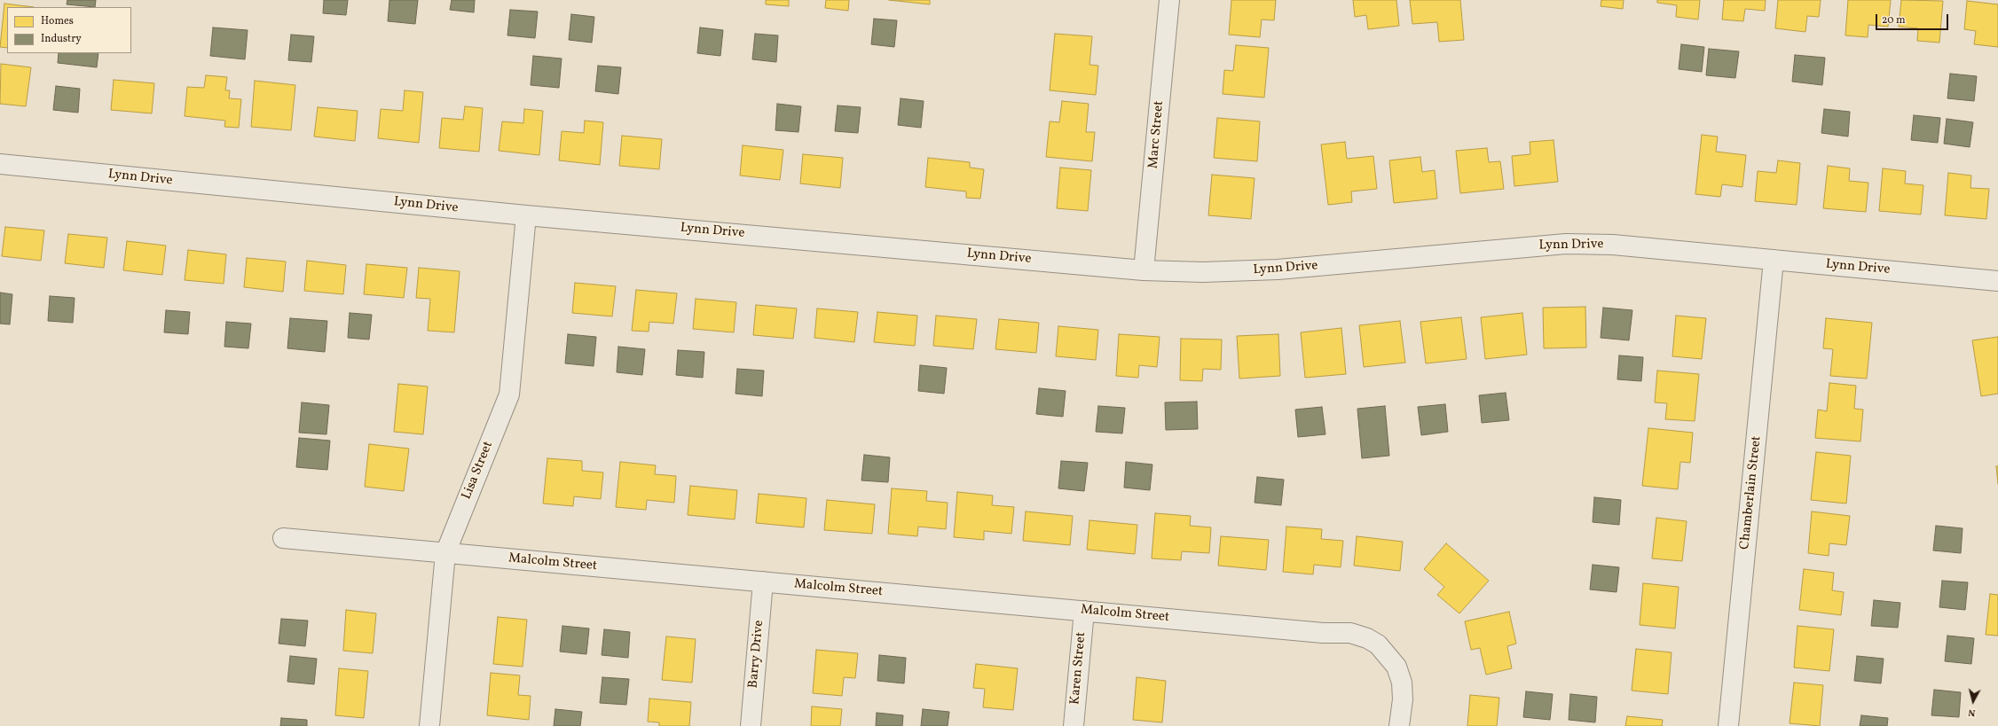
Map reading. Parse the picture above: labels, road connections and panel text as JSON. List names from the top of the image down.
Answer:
{
  "streets": {
    "street": [
      "Marc Street",
      "Lynn Drive",
      "Lisa Street",
      "Chamberlain Street",
      "Malcolm Street",
      "Barry Drive",
      "Karen Street"
    ]
  },
  "crossings": [
    ["Marc Street", "Lynn Drive"],
    ["Lynn Drive", "Lisa Street"],
    ["Lynn Drive", "Chamberlain Street"],
    ["Lisa Street", "Malcolm Street"],
    ["Malcolm Street", "Barry Drive"],
    ["Malcolm Street", "Karen Street"]
  ],
  "legend": ["Homes", "Industry"],
  "scale_bar": "20 m",
  "north": "bottom"
}
